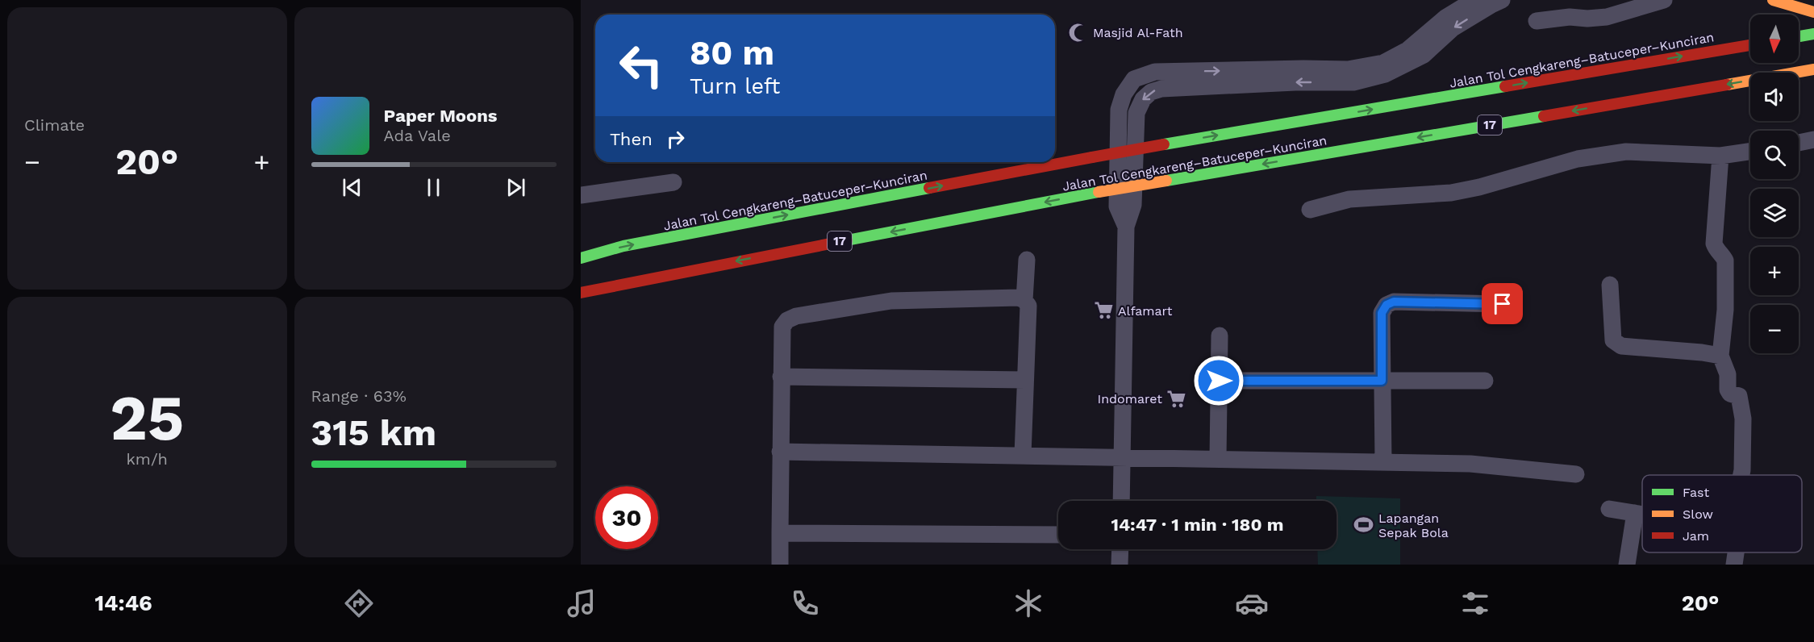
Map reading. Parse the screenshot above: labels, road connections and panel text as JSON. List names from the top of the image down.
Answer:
{
  "streets": {
    "main road": ["Jalan Tol Cengkareng–Batuceper–Kunciran", "17"]
  },
  "places": {
    "mosque": ["Masjid Al-Fath"],
    "supermarket": ["Alfamart", "Indomaret"],
    "sports": ["Lapangan Sepak Bola"]
  },
  "legend": ["Fast", "Slow", "Jam"],
  "north": "bottom",
  "page": {
    "tile": [
      "Climate",
      ["25", "km/h"],
      ["Range · 63%", "315 km"]
    ],
    "map_buttons": ["+", "−"],
    "turn": ["80 m", "Turn left"],
    "song": ["Paper Moons", "Ada Vale"],
    "then": "Then",
    "heat": ["−", "20°", "+"],
    "limit": "30",
    "trip": "14:47 · 1 min · 180 m",
    "tabs": ["14:46", "20°"]
  }
}
